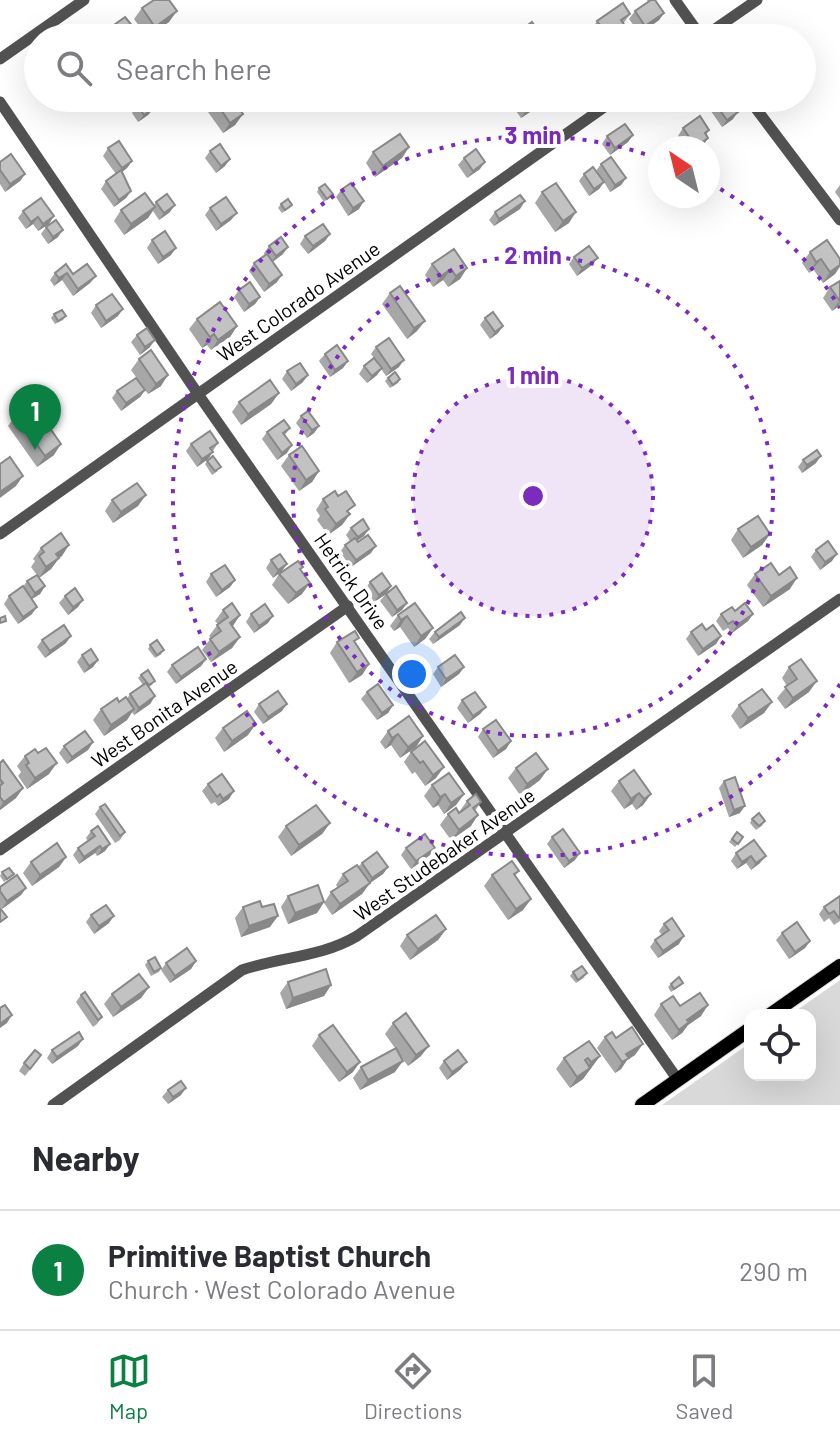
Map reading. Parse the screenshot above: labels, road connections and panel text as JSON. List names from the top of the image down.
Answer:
{
  "streets": {
    "street": [
      "West Colorado Avenue",
      "Hetrick Drive",
      "West Bonita Avenue",
      "West Studebaker Avenue"
    ]
  },
  "crossings": [
    ["West Colorado Avenue", "Hetrick Drive"],
    ["Hetrick Drive", "West Bonita Avenue"],
    ["Hetrick Drive", "West Studebaker Avenue"]
  ],
  "north": "top left",
  "page": {
    "search": "Search here",
    "pins": "1",
    "heading": "Nearby",
    "list": [
      {
        "mark": "1",
        "name": "Primitive Baptist Church",
        "note": "Church · West Colorado Avenue",
        "value": "290 m"
      }
    ],
    "nav": ["Map", "Directions", "Saved"]
  },
  "rings": ["3 min", "2 min", "1 min"]
}
